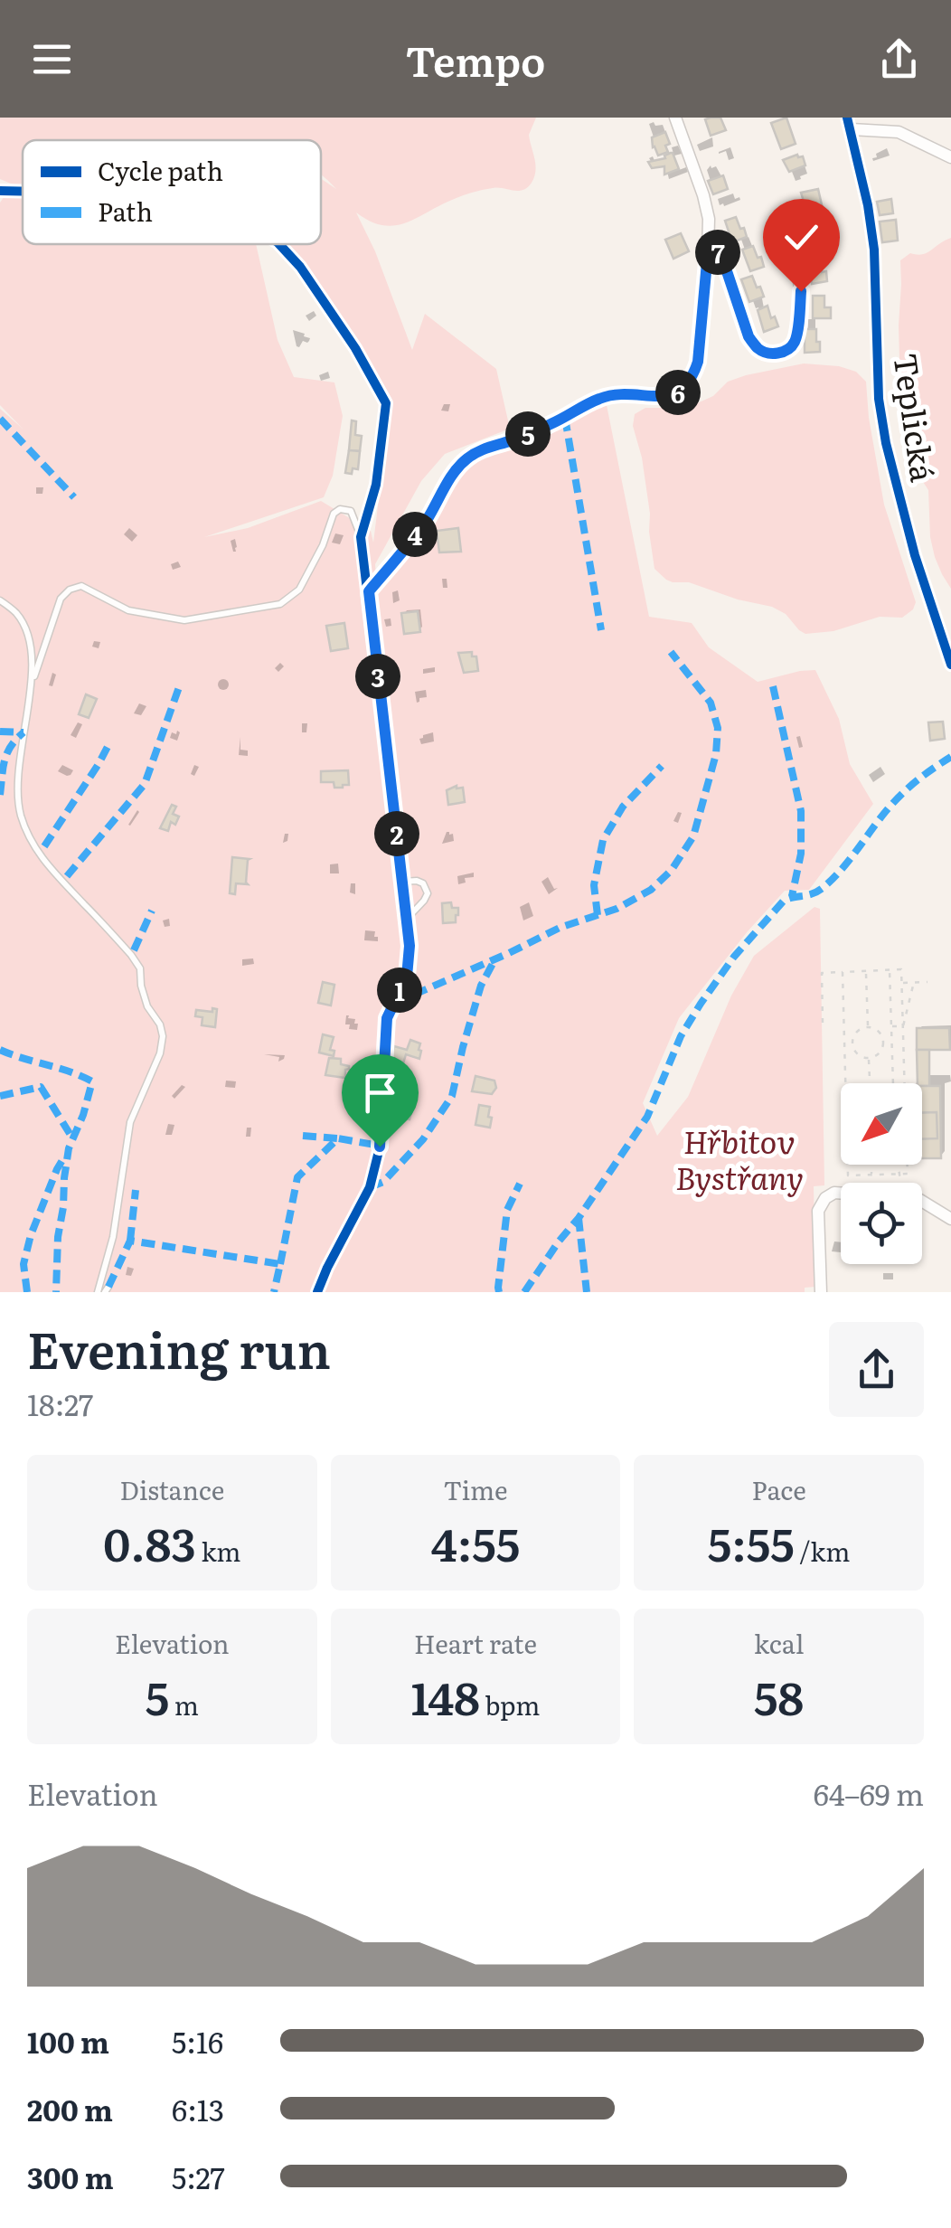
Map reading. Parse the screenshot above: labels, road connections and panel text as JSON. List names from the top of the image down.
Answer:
{
  "streets": {
    "street": ["Teplická"]
  },
  "parks": ["Hřbitov Bystřany"],
  "legend": ["Cycle path", "Path"],
  "north": "bottom left",
  "page": {
    "header": "Tempo",
    "pins": [
      "7",
      "6",
      "5",
      "4",
      "3",
      "2",
      "1"
    ],
    "heading": ["Evening run", "18:27"],
    "stats": [
      ["Distance", "0.83 km"],
      ["Time", "4:55"],
      ["Pace", "5:55 /km"],
      ["Elevation", "5 m"],
      ["Heart rate", "148 bpm"],
      ["kcal", "58"]
    ],
    "chart": ["Elevation", "64–69 m"],
    "list": [
      {
        "name": "100 m",
        "note": "5:16"
      },
      {
        "name": "200 m",
        "note": "6:13"
      },
      {
        "name": "300 m",
        "note": "5:27"
      }
    ]
  }
}
